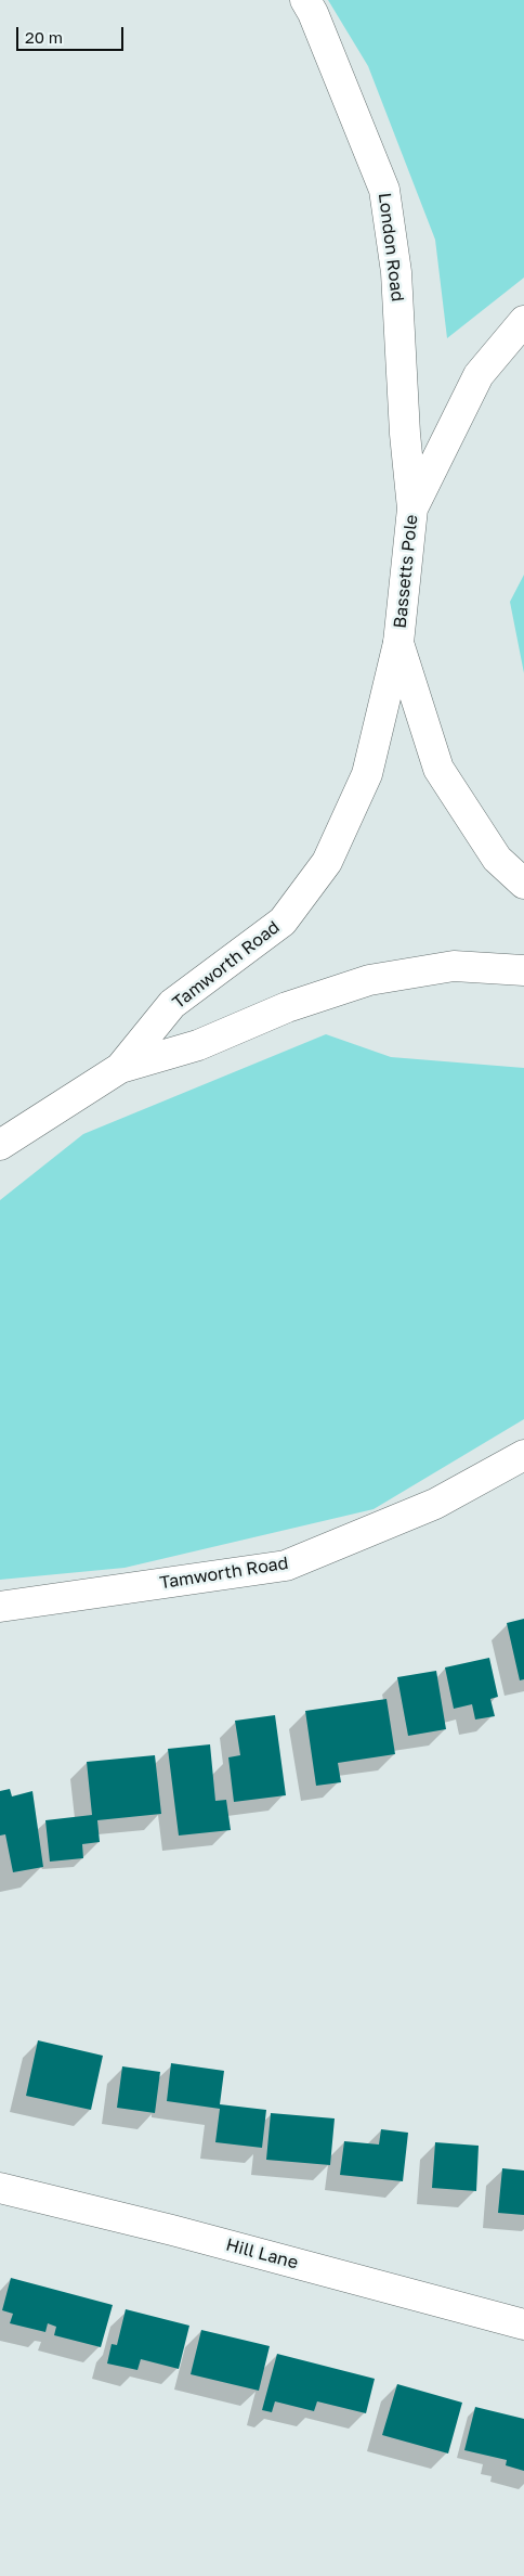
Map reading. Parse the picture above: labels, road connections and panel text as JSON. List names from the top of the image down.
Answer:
{
  "streets": {
    "main road": [
      "London Road",
      "Bassetts Pole",
      "Tamworth Road",
      "Hill Lane"
    ]
  },
  "crossings": [
    ["London Road", "Bassetts Pole"],
    ["Bassetts Pole", "Tamworth Road"]
  ],
  "scale_bar": "20 m"
}
